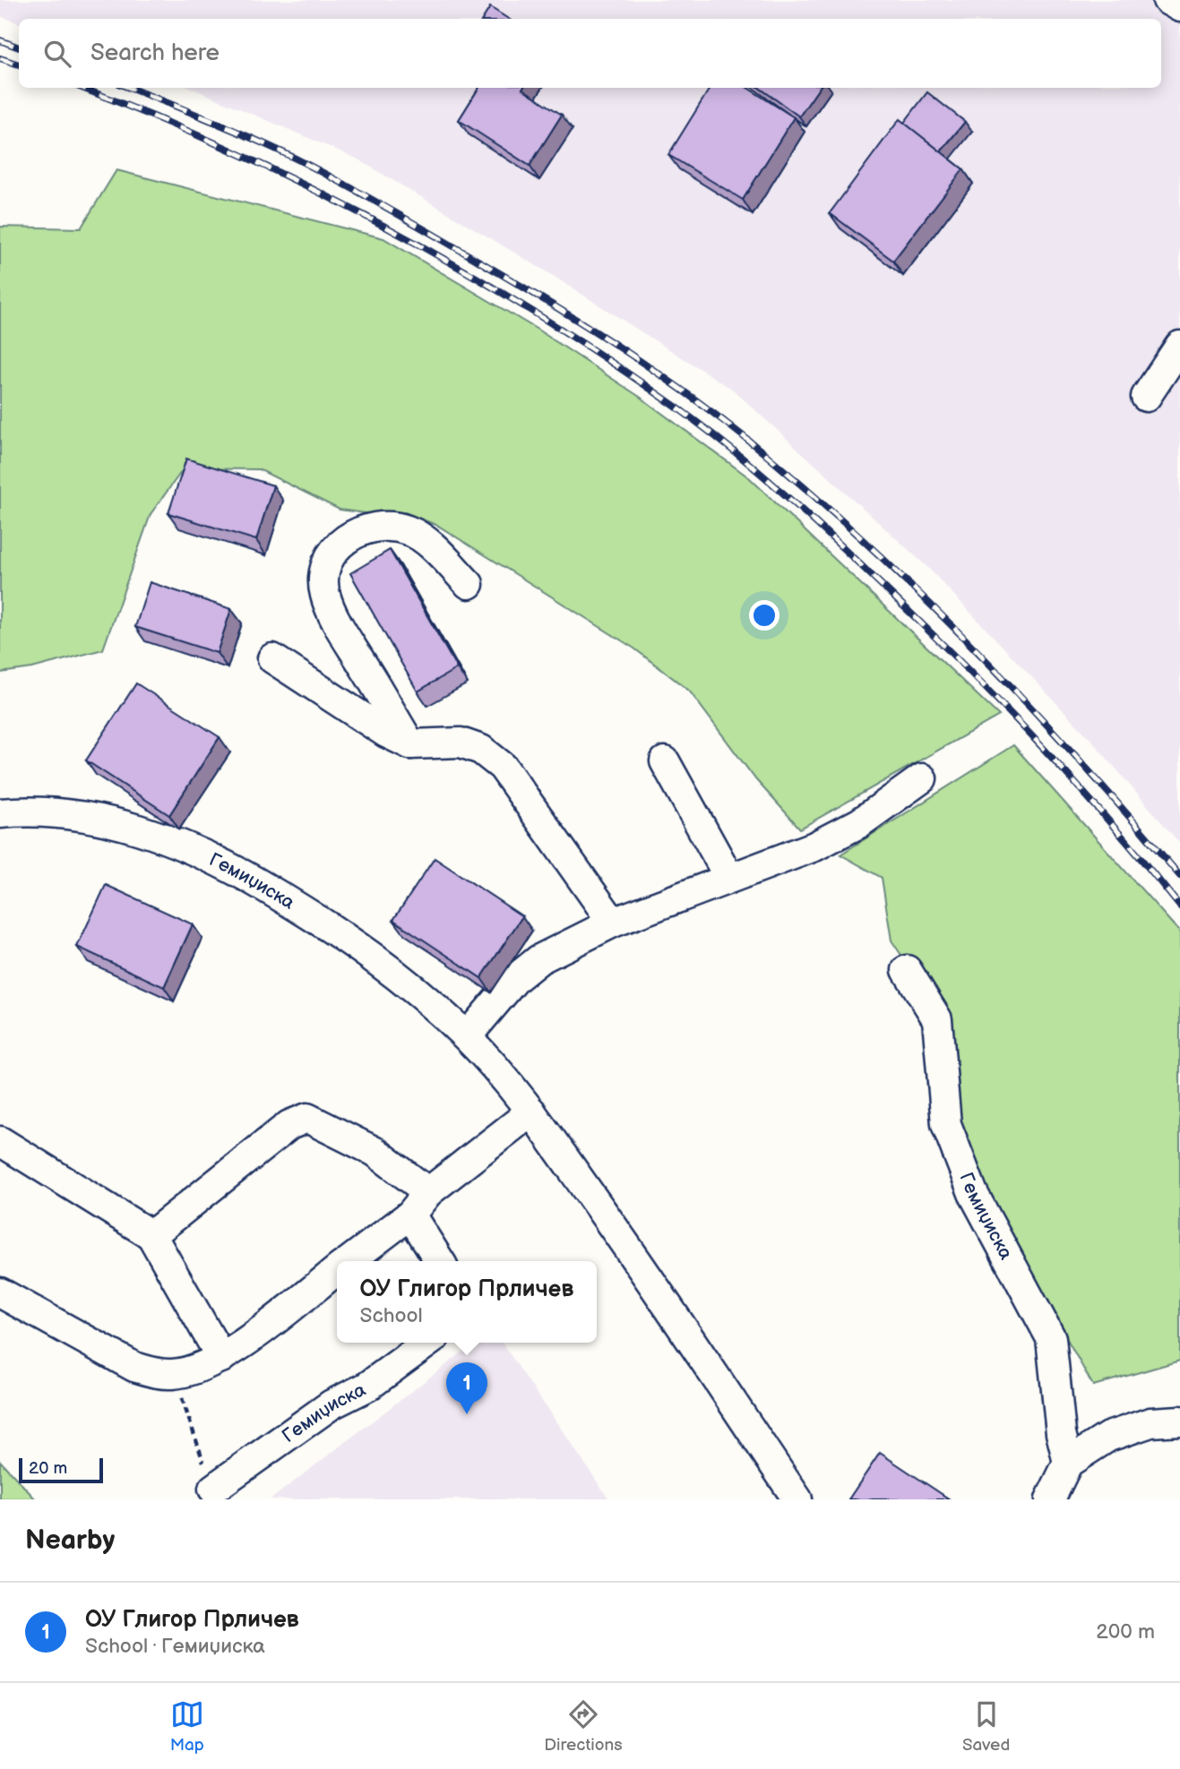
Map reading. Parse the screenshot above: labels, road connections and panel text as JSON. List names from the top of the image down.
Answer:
{
  "streets": {
    "street": ["Гемиџиска"]
  },
  "scale_bar": "20 m",
  "page": {
    "search": "Search here",
    "popup": ["ОУ Глигор Прличев", "School"],
    "pins": "1",
    "scale": "20 m",
    "heading": "Nearby",
    "list": [
      {
        "mark": "1",
        "name": "ОУ Глигор Прличев",
        "note": "School · Гемиџиска",
        "value": "200 m"
      }
    ],
    "nav": ["Map", "Directions", "Saved"]
  }
}
